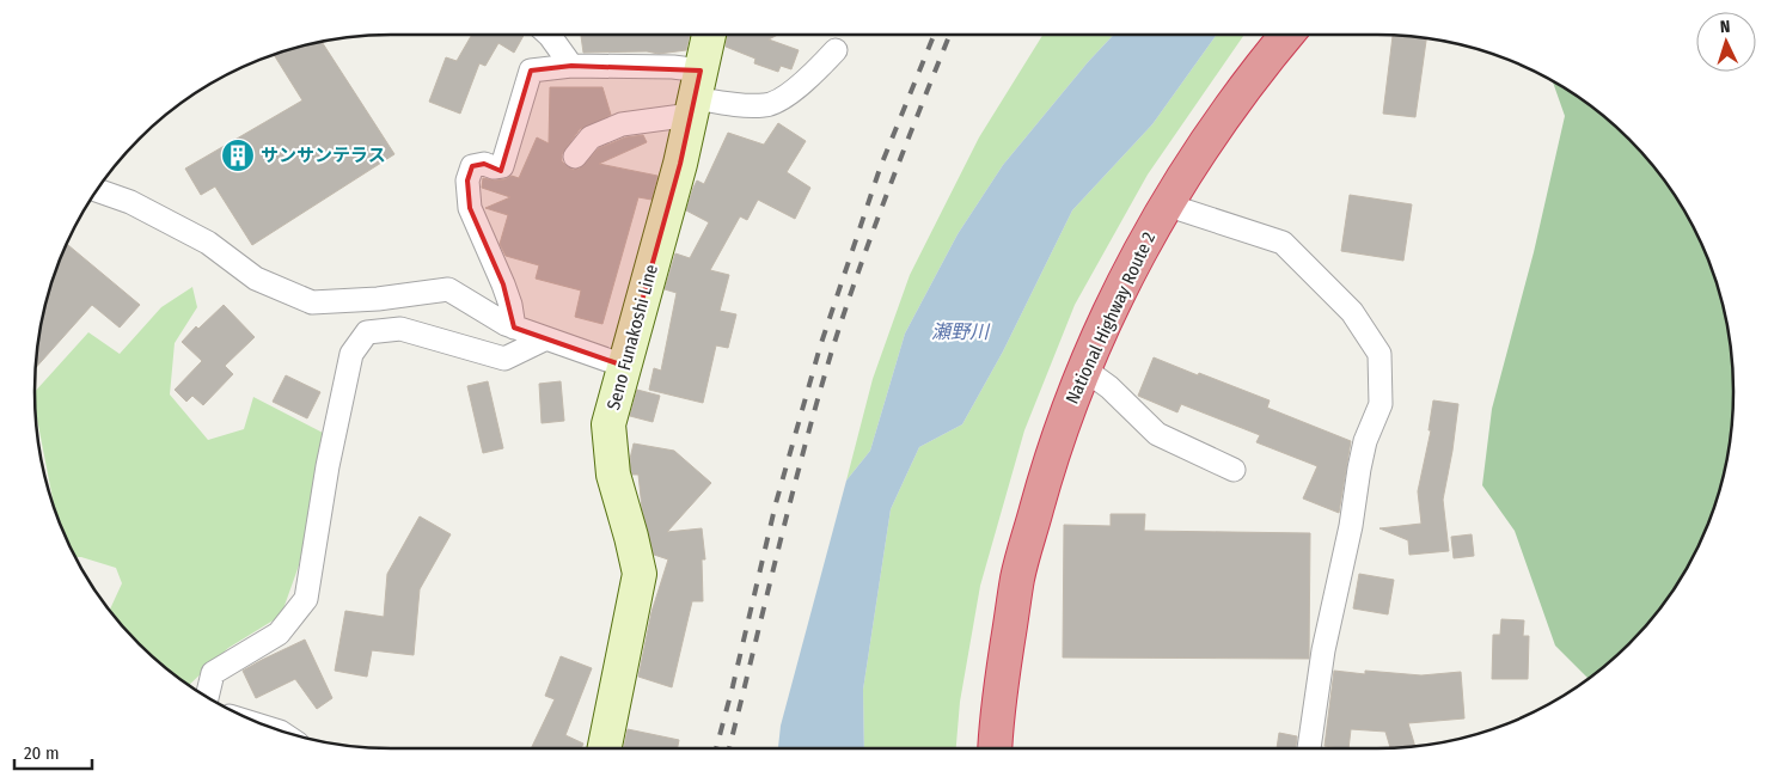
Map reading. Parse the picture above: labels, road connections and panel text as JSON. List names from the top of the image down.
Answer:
{
  "streets": {
    "highway": ["National Highway Route 2"],
    "main road": ["Seno Funakoshi Line"]
  },
  "water": ["瀬野川"],
  "places": {
    "building": ["サンサンテラス"]
  },
  "scale_bar": "20 m",
  "north": "top"
}
